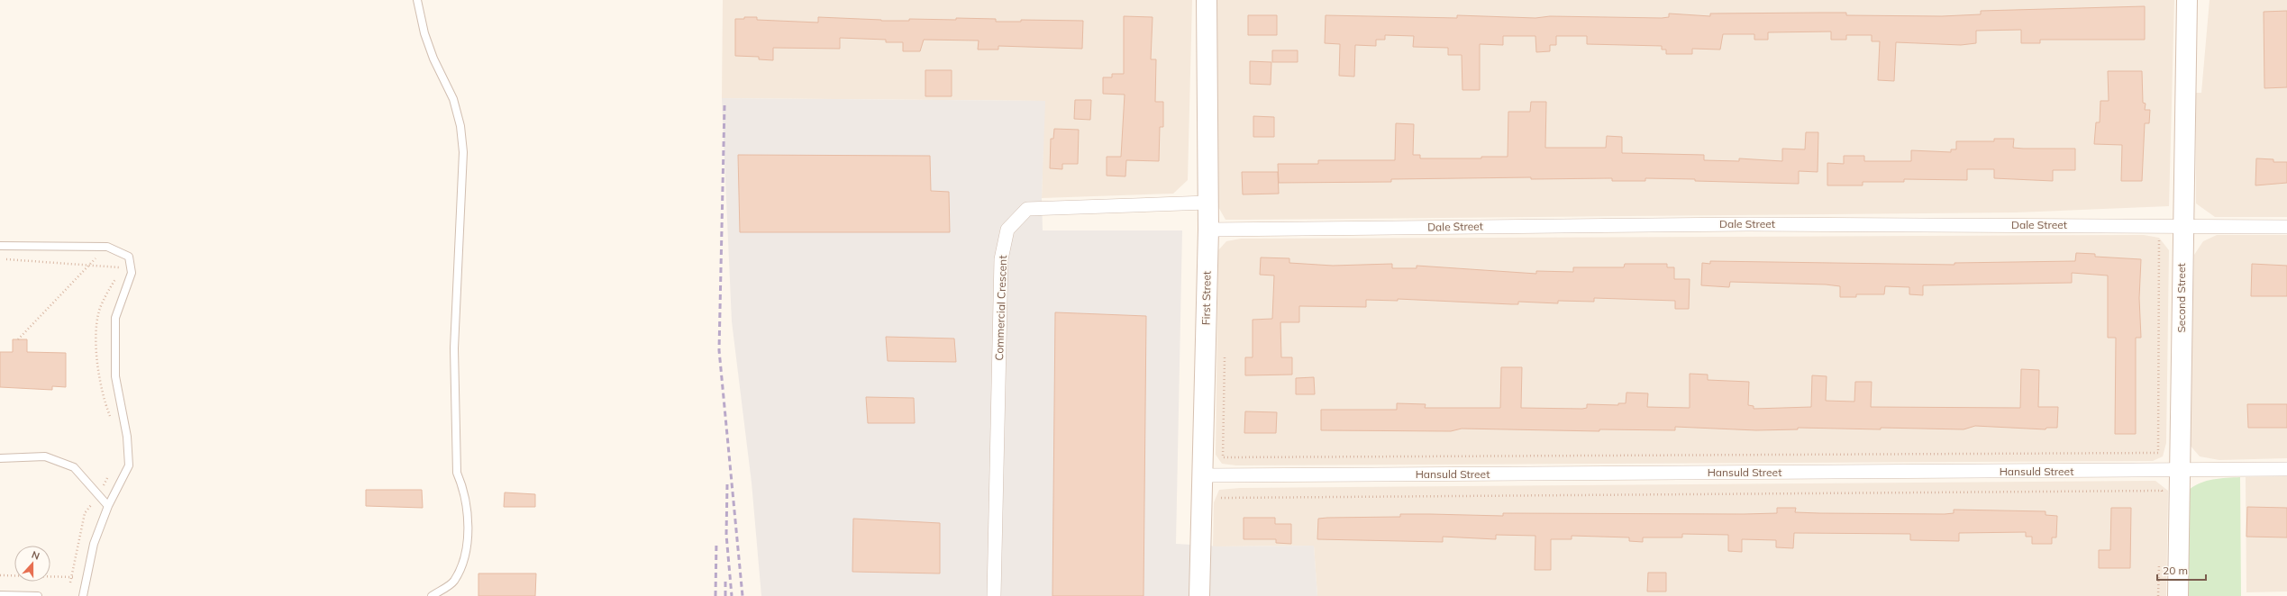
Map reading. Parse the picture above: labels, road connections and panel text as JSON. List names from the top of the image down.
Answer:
{
  "streets": {
    "street": [
      "Dale Street",
      "First Street",
      "Second Street",
      "Commercial Crescent",
      "Hansuld Street"
    ]
  },
  "crossings": [
    ["Dale Street", "First Street"],
    ["Dale Street", "Second Street"],
    ["First Street", "Commercial Crescent"],
    ["First Street", "Hansuld Street"],
    ["Second Street", "Hansuld Street"]
  ],
  "scale_bar": "20 m",
  "north": "top"
}
